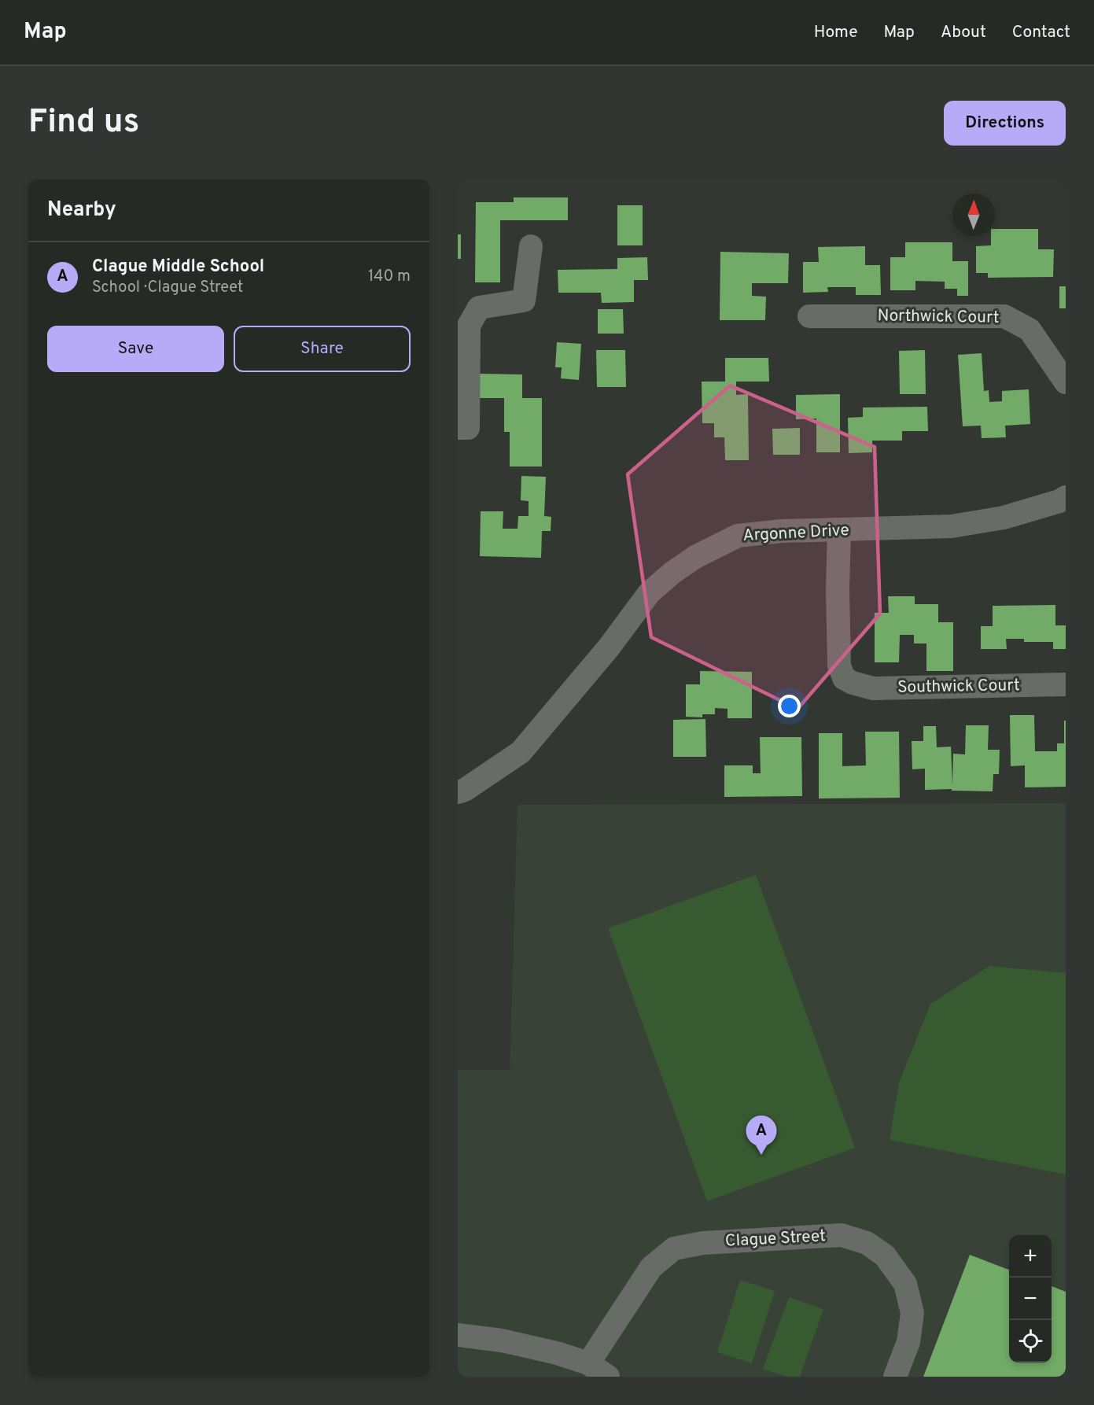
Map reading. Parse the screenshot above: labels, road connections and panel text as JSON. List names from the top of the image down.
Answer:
{
  "streets": {
    "street": [
      "Northwick Court",
      "Argonne Drive",
      "Southwick Court",
      "Clague Street"
    ]
  },
  "crossings": [
    ["Argonne Drive", "Southwick Court"]
  ],
  "north": "top",
  "page": {
    "header": "Map",
    "nav": [
      "Home",
      "Map",
      "About",
      "Contact"
    ],
    "buttons": [
      "Directions",
      ["Save", "Share"]
    ],
    "title": "Find us",
    "heading": "Nearby",
    "list": [
      {
        "mark": "A",
        "name": "Clague Middle School",
        "note": "School · Clague Street",
        "value": "140 m"
      }
    ],
    "pins": "A",
    "map_buttons": ["+", "−"]
  }
}
